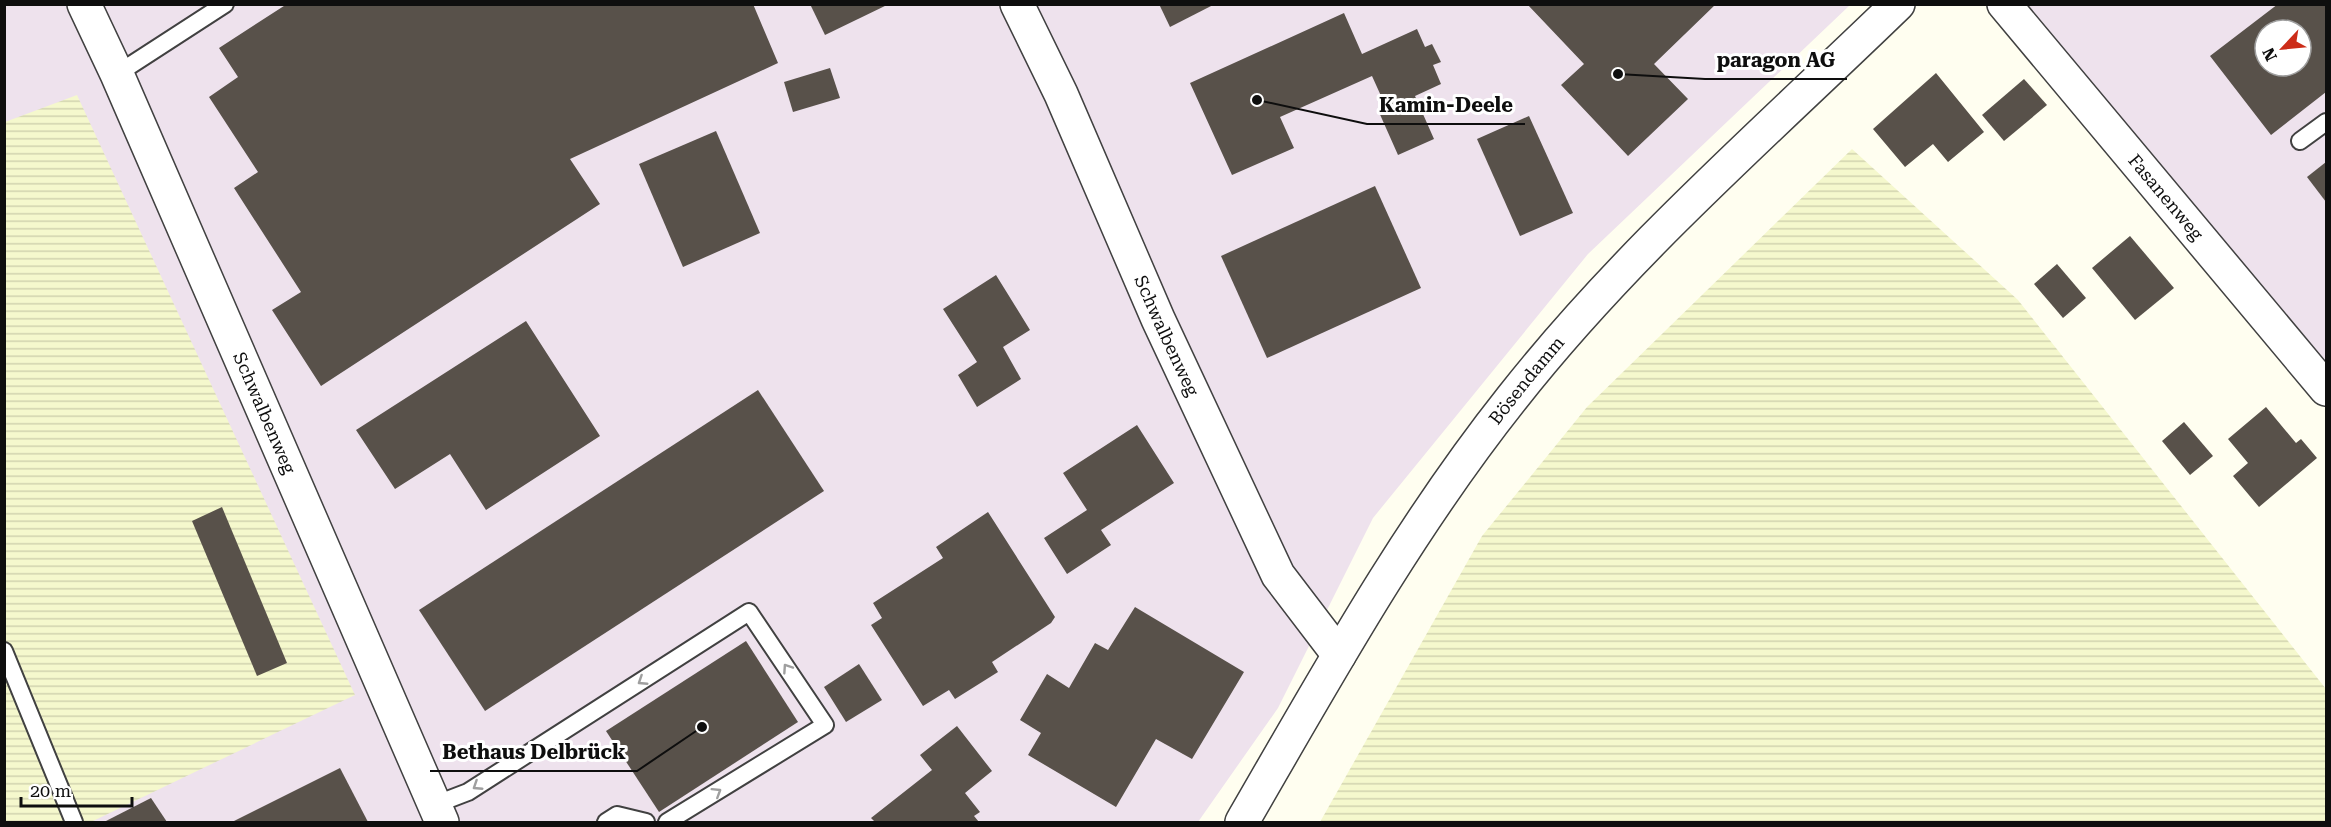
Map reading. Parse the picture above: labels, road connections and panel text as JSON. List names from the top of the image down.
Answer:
{
  "streets": {
    "street": ["Fasanenweg", "Schwalbenweg", "Bösendamm"]
  },
  "crossings": [
    ["Schwalbenweg", "Bösendamm"]
  ],
  "places": ["paragon AG", "Kamin-Deele", "Bethaus Delbrück"],
  "scale_bar": "20 m",
  "north": "bottom left"
}
